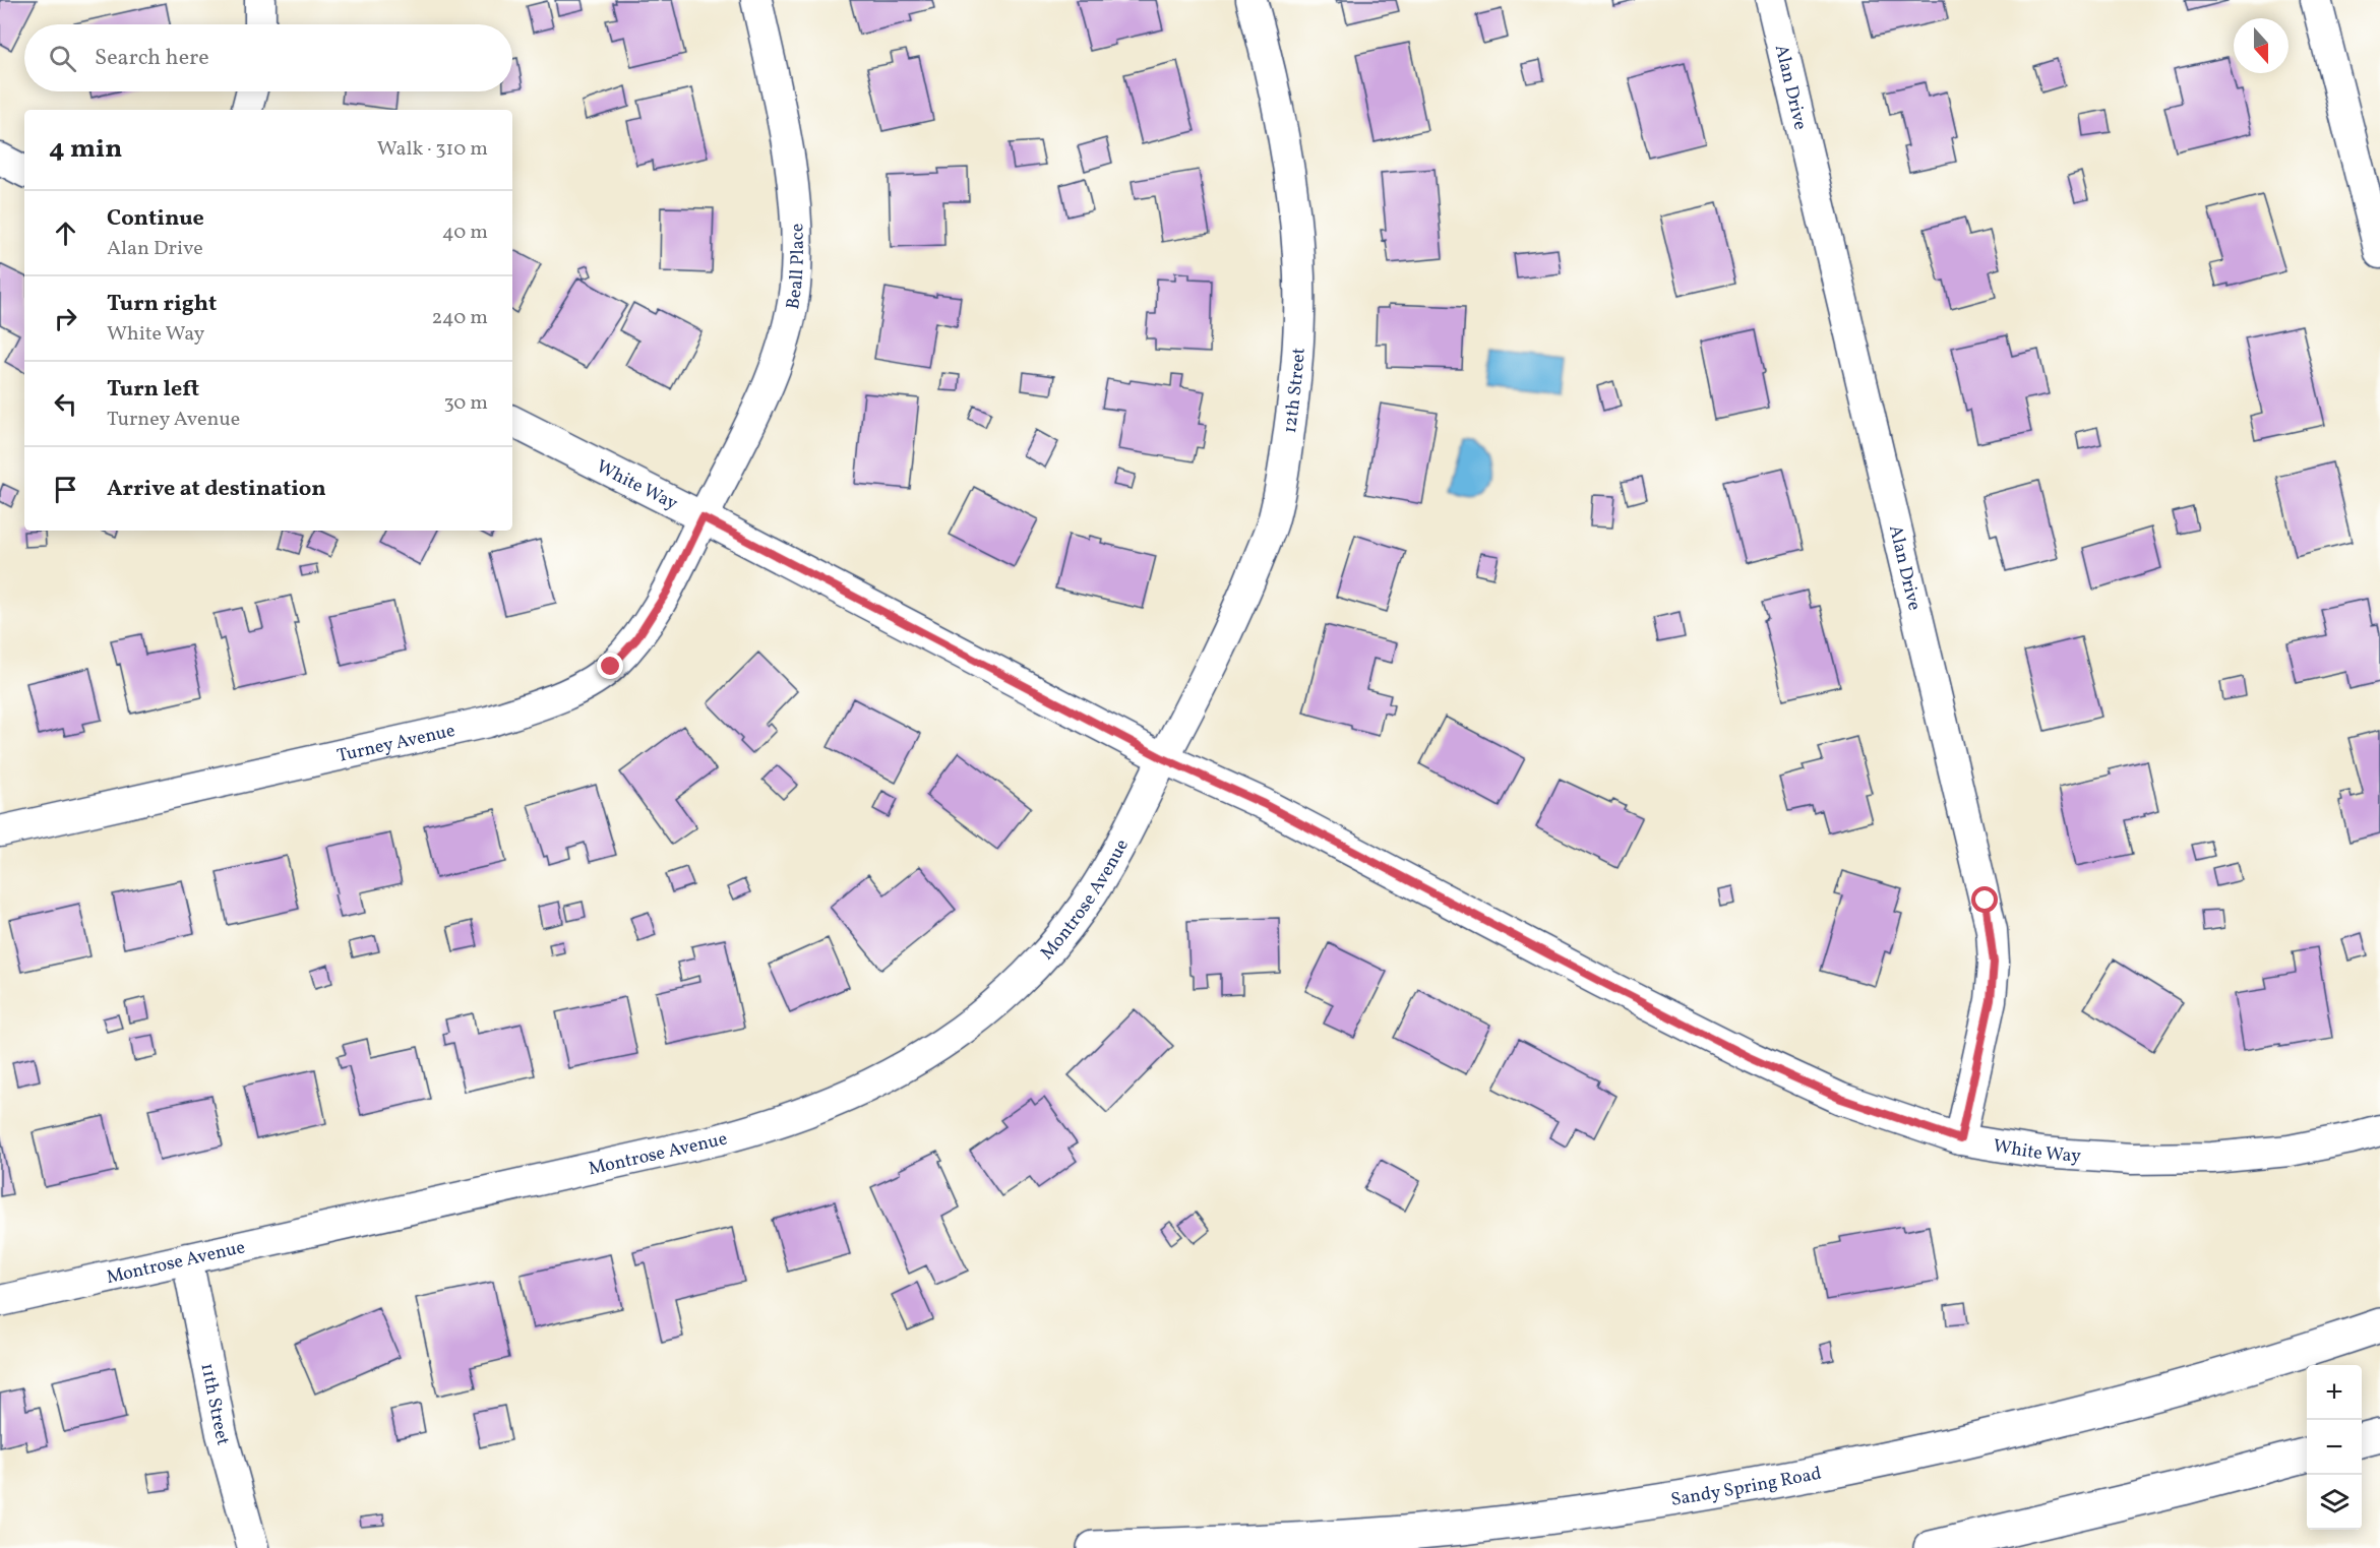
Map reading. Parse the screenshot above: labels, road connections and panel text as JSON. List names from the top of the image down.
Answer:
{
  "streets": {
    "main road": ["Sandy Spring Road"],
    "street": [
      "Alan Drive",
      "Beall Place",
      "12th Street",
      "White Way",
      "Turney Avenue",
      "Montrose Avenue",
      "11th Street"
    ]
  },
  "crossings": [
    ["Alan Drive", "White Way"],
    ["Beall Place", "White Way"],
    ["Beall Place", "Turney Avenue"],
    ["12th Street", "White Way"],
    ["12th Street", "Montrose Avenue"],
    ["White Way", "Turney Avenue"],
    ["White Way", "Montrose Avenue"],
    ["Montrose Avenue", "11th Street"]
  ],
  "north": "bottom",
  "page": {
    "search": "Search here",
    "heading": ["4 min", "Walk · 310 m"],
    "list": [
      ["Continue", "Alan Drive", "40 m"],
      ["Turn right", "White Way", "240 m"],
      ["Turn left", "Turney Avenue", "30 m"],
      "Arrive at destination"
    ],
    "map_buttons": ["+", "−"]
  }
}
